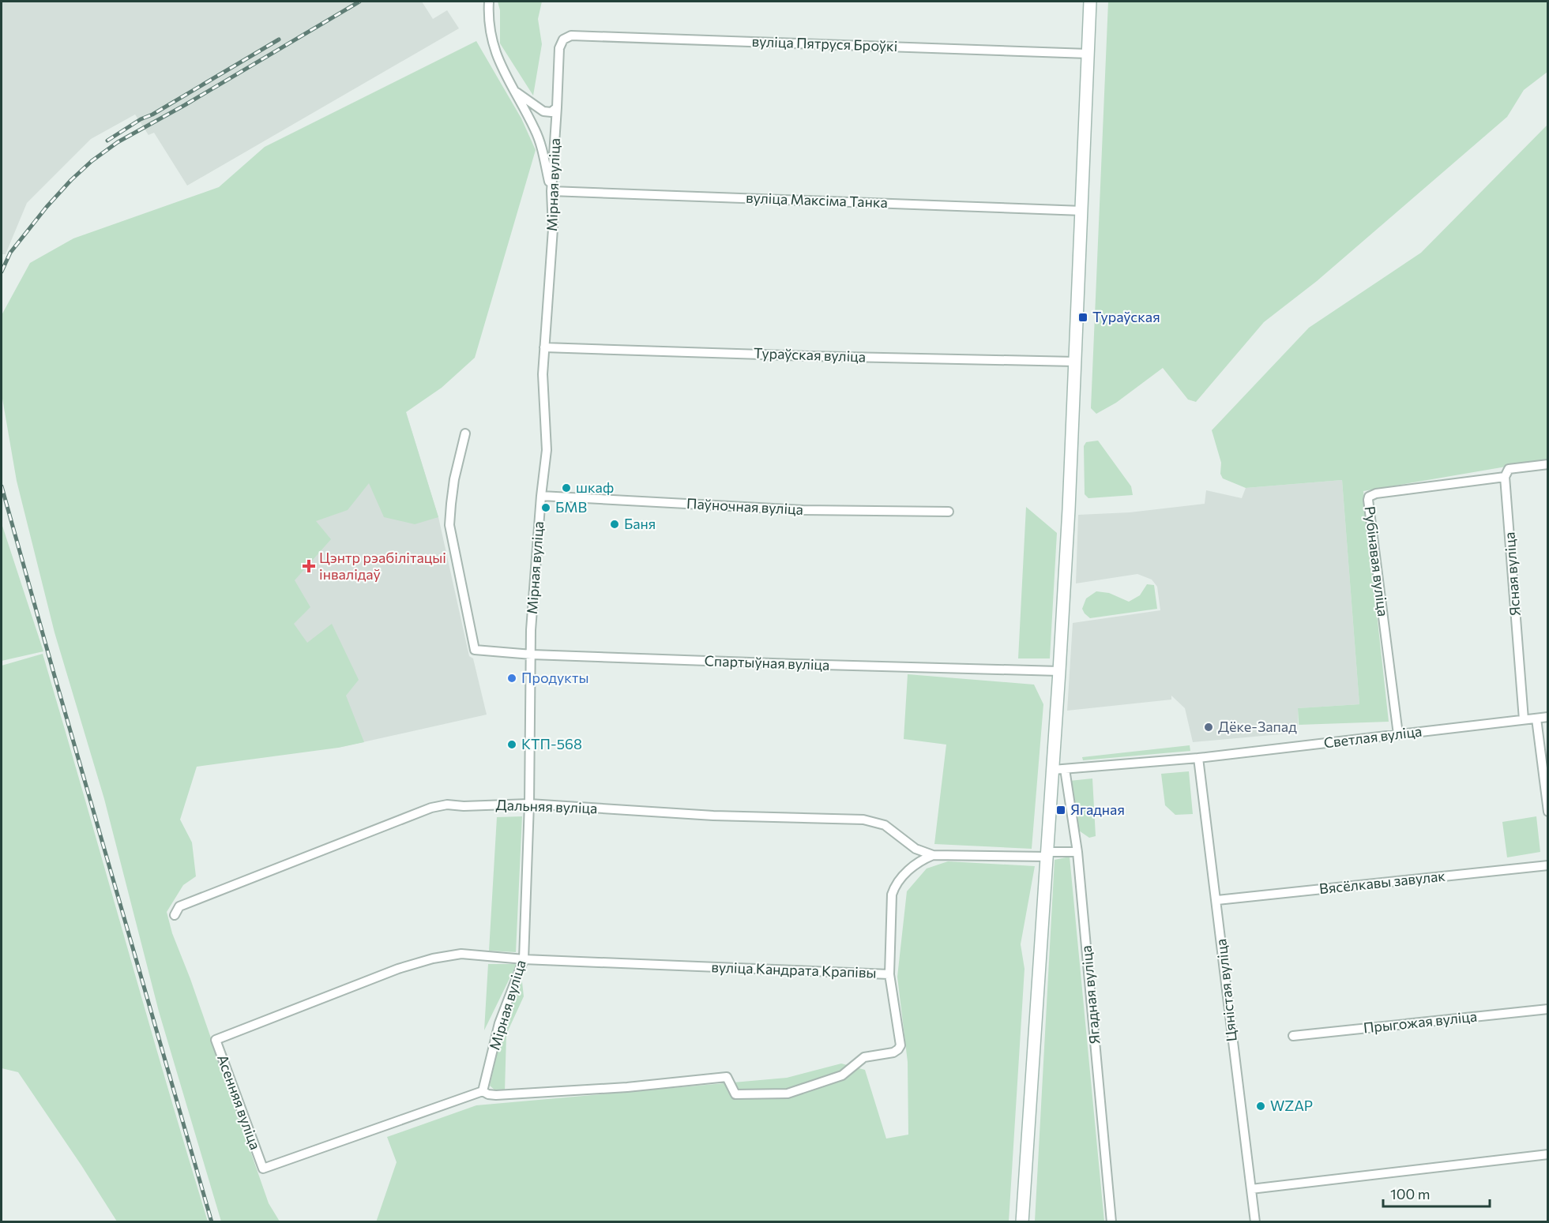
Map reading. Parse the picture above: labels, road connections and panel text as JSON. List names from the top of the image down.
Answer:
{
  "streets": {
    "street": [
      "вуліца Пятруся Броўкі",
      "Мірная вуліца",
      "вуліца Максіма Танка",
      "Тураўская вуліца",
      "Паўночная вуліца",
      "Рубінавая вуліца",
      "Ясная вуліца",
      "Спартыўная вуліца",
      "Светлая вуліца",
      "Дальняя вуліца",
      "Вясёлкавы завулак",
      "вуліца Кандрата Крапівы",
      "Цяністая вуліца",
      "Ягадная вуліца",
      "Прыгожая вуліца",
      "Асенняя вуліца"
    ]
  },
  "crossings": [
    ["вуліца Пятруся Броўкі", "Мірная вуліца"],
    ["Мірная вуліца", "вуліца Максіма Танка"],
    ["Мірная вуліца", "Тураўская вуліца"],
    ["Мірная вуліца", "Паўночная вуліца"],
    ["Мірная вуліца", "Спартыўная вуліца"],
    ["Мірная вуліца", "Дальняя вуліца"],
    ["Мірная вуліца", "вуліца Кандрата Крапівы"],
    ["Мірная вуліца", "Асенняя вуліца"],
    ["Рубінавая вуліца", "Ясная вуліца"],
    ["Рубінавая вуліца", "Светлая вуліца"],
    ["Ясная вуліца", "Светлая вуліца"],
    ["Светлая вуліца", "Цяністая вуліца"],
    ["Светлая вуліца", "Ягадная вуліца"],
    ["Вясёлкавы завулак", "Цяністая вуліца"],
    ["вуліца Кандрата Крапівы", "Асенняя вуліца"]
  ],
  "places": {
    "transit": ["Тураўская", "Ягадная"],
    "other": [
      "шкаф",
      "БМВ",
      "Баня",
      "Продукты",
      "Дёке-Запад",
      "КТП-568",
      "WZAP"
    ],
    "health": ["Цэнтр рэабілітацыі інвалідаў"]
  },
  "scale_bar": "100 m"
}
